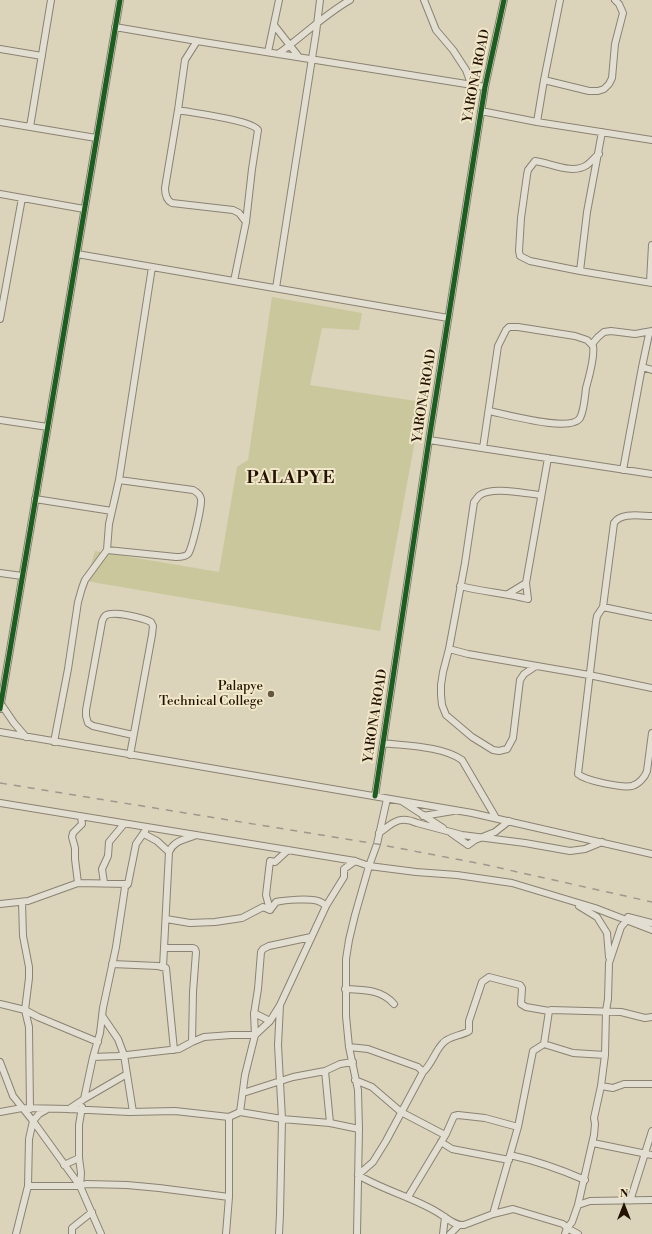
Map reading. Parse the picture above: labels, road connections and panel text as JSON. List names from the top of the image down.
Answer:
{
  "streets": {
    "street": ["YARONA ROAD"]
  },
  "districts": ["PALAPYE"],
  "places": ["Palapye Technical College"],
  "north": "top"
}
